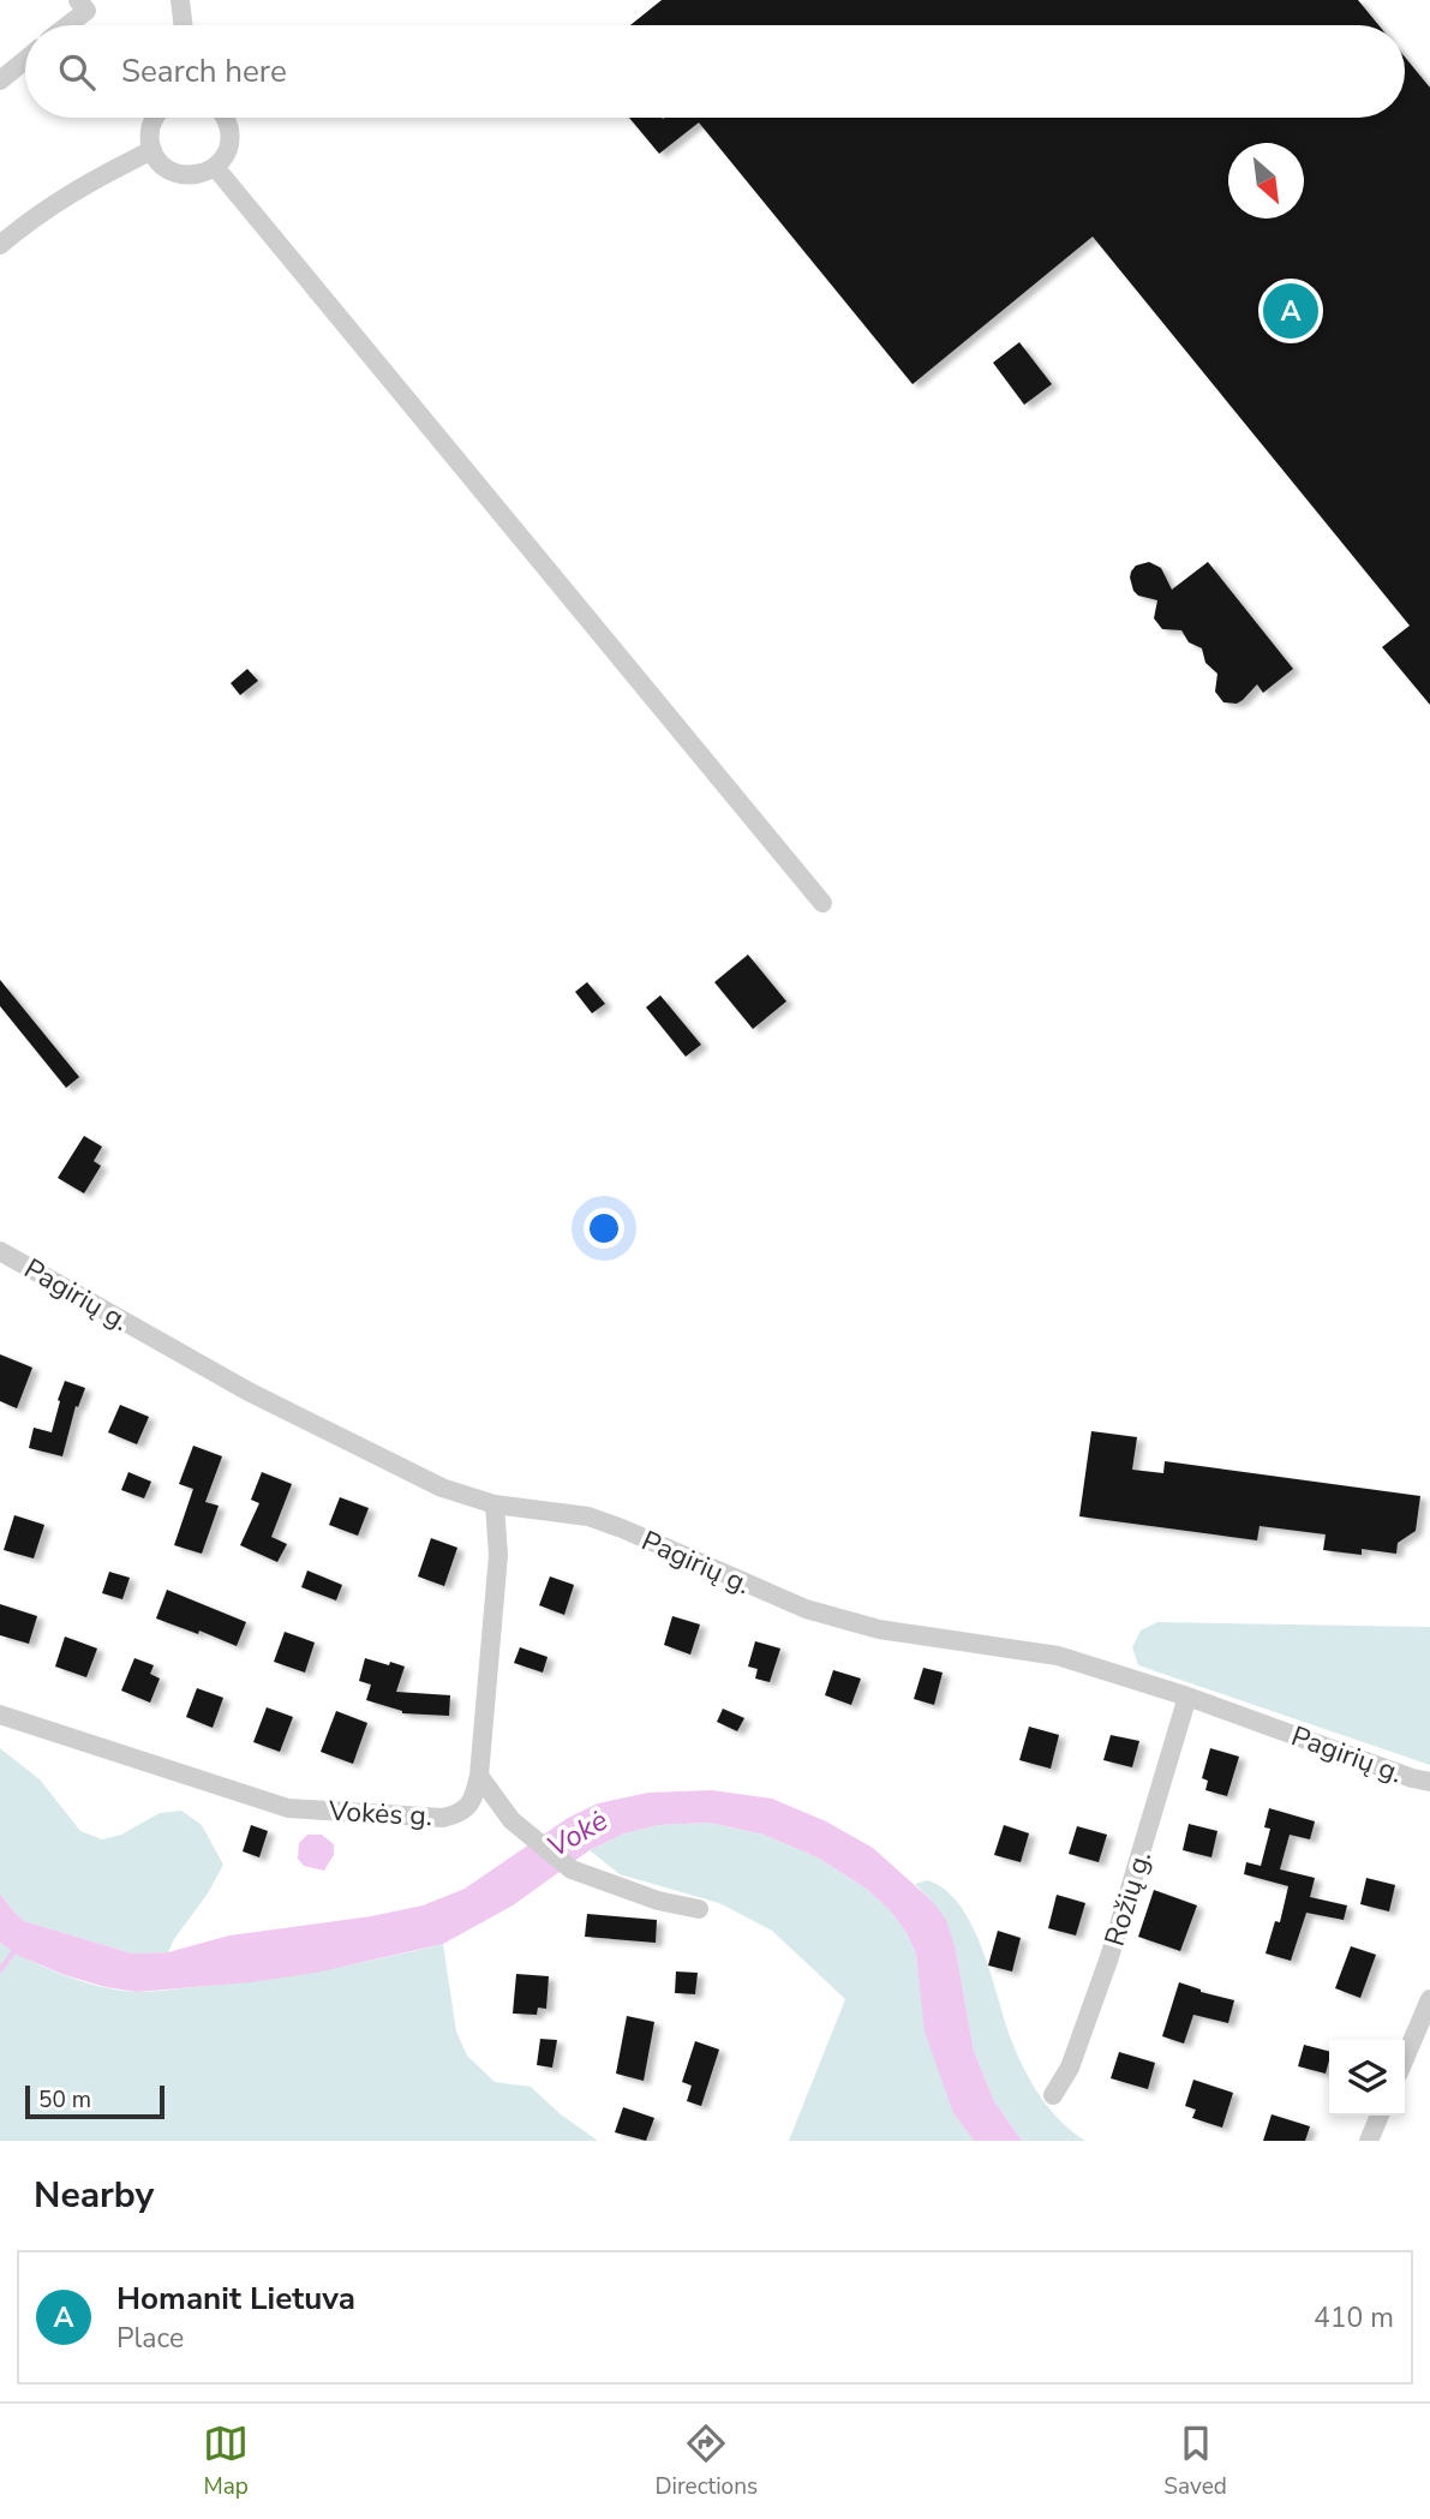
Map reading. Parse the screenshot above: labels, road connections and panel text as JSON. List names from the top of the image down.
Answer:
{
  "streets": {
    "street": ["Pagirių g.", "Vokės g.", "Rožių g."]
  },
  "crossings": [
    ["Pagirių g.", "Vokės g."],
    ["Pagirių g.", "Rožių g."]
  ],
  "water": ["Vokė"],
  "scale_bar": "50 m",
  "north": "bottom right",
  "page": {
    "search": "Search here",
    "pins": "A",
    "scale": "50 m",
    "heading": "Nearby",
    "list": [
      {
        "mark": "A",
        "name": "Homanit Lietuva",
        "note": "Place",
        "value": "410 m"
      }
    ],
    "nav": ["Map", "Directions", "Saved"]
  }
}
